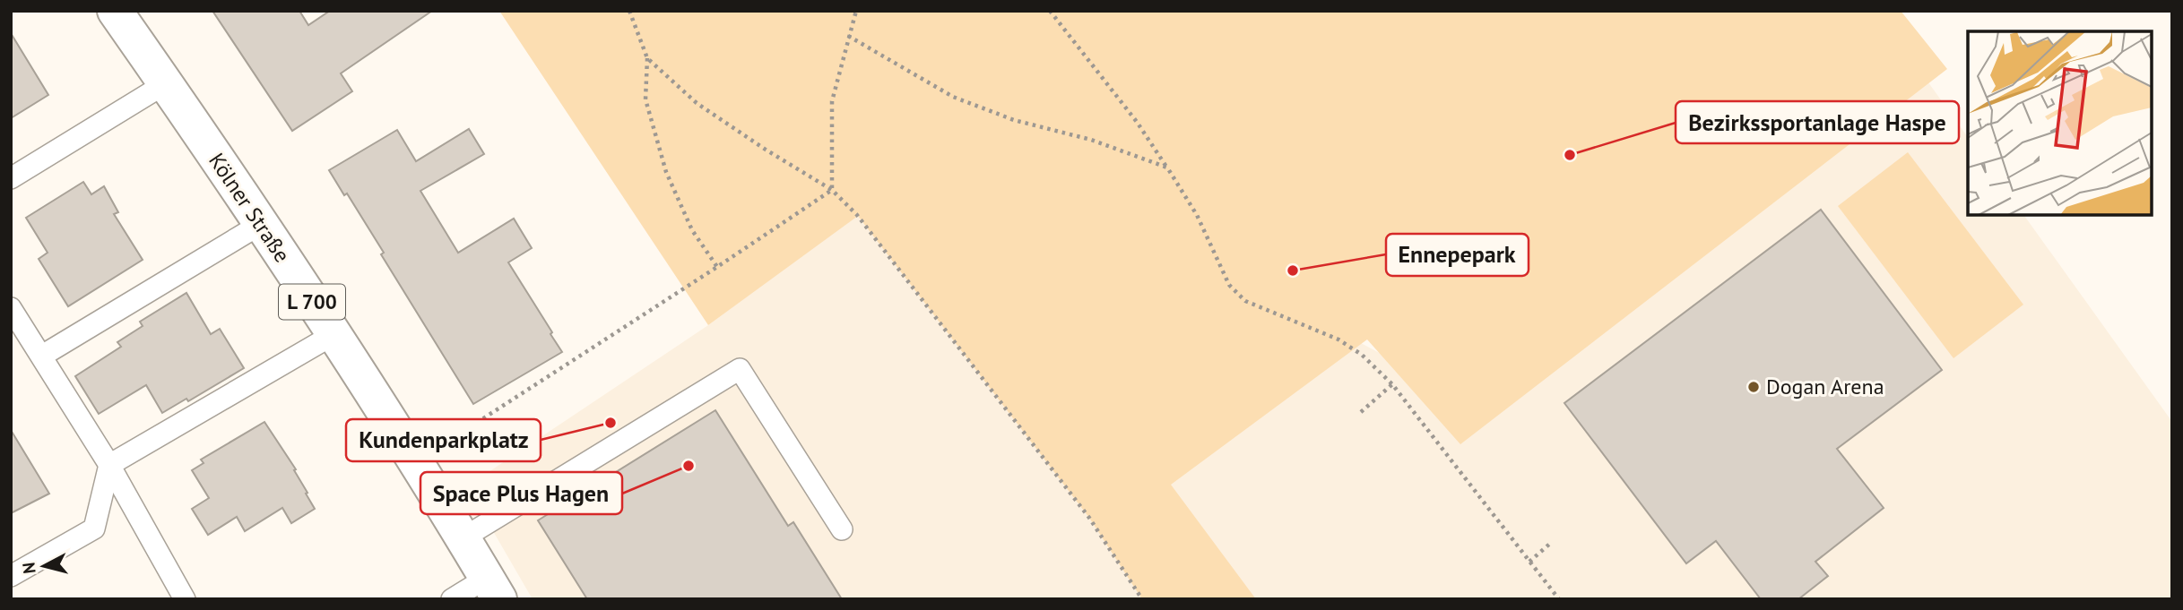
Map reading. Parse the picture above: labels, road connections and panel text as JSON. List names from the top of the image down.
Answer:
{
  "streets": {
    "main road": ["Kölner Straße", "L 700"]
  },
  "places": [
    "Bezirkssportanlage Haspe",
    "Ennepepark",
    "Dogan Arena",
    "Kundenparkplatz",
    "Space Plus Hagen"
  ],
  "north": "left"
}
